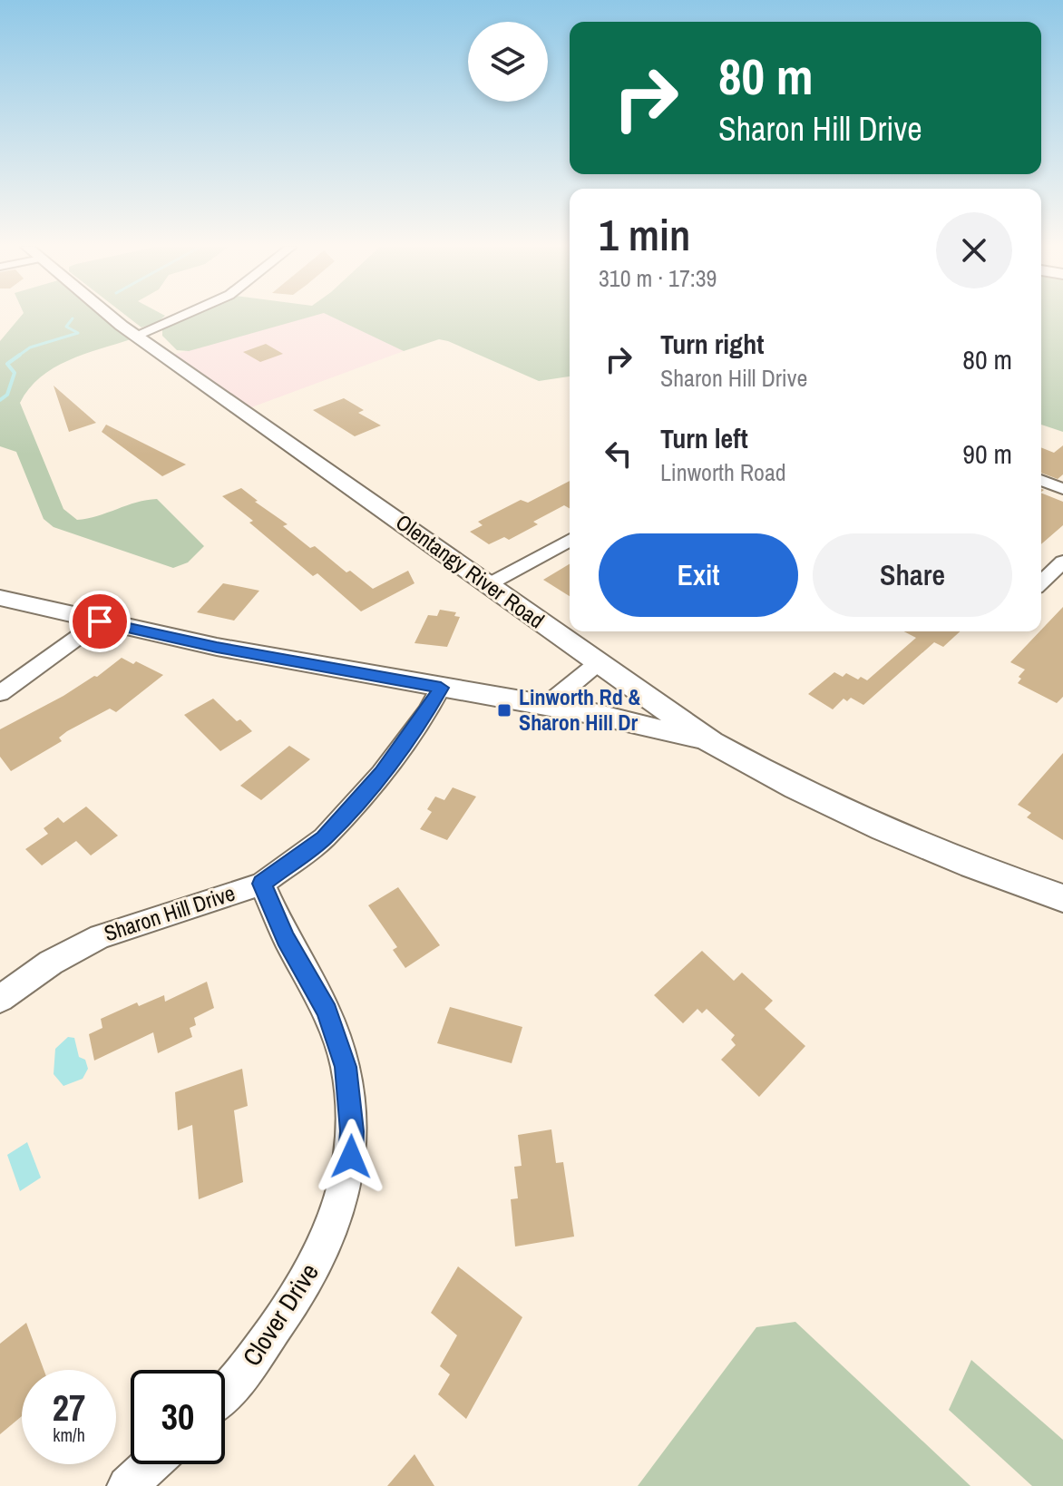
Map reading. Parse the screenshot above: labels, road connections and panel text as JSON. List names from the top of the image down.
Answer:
{
  "streets": {
    "main road": ["Olentangy River Road"],
    "street": ["Sharon Hill Drive", "Clover Drive"]
  },
  "crossings": [
    ["Sharon Hill Drive", "Clover Drive"]
  ],
  "places": {
    "transit": ["Linworth Rd & Sharon Hill Dr"]
  },
  "page": {
    "turn": ["80 m", "Sharon Hill Drive"],
    "heading": ["1 min", "310 m · 17:39"],
    "list": [
      {
        "name": "Turn right",
        "note": "Sharon Hill Drive",
        "value": "80 m"
      },
      {
        "name": "Turn left",
        "note": "Linworth Road",
        "value": "90 m"
      }
    ],
    "buttons": ["Exit", "Share"],
    "speed": "27 km/h",
    "limit": "30"
  }
}
